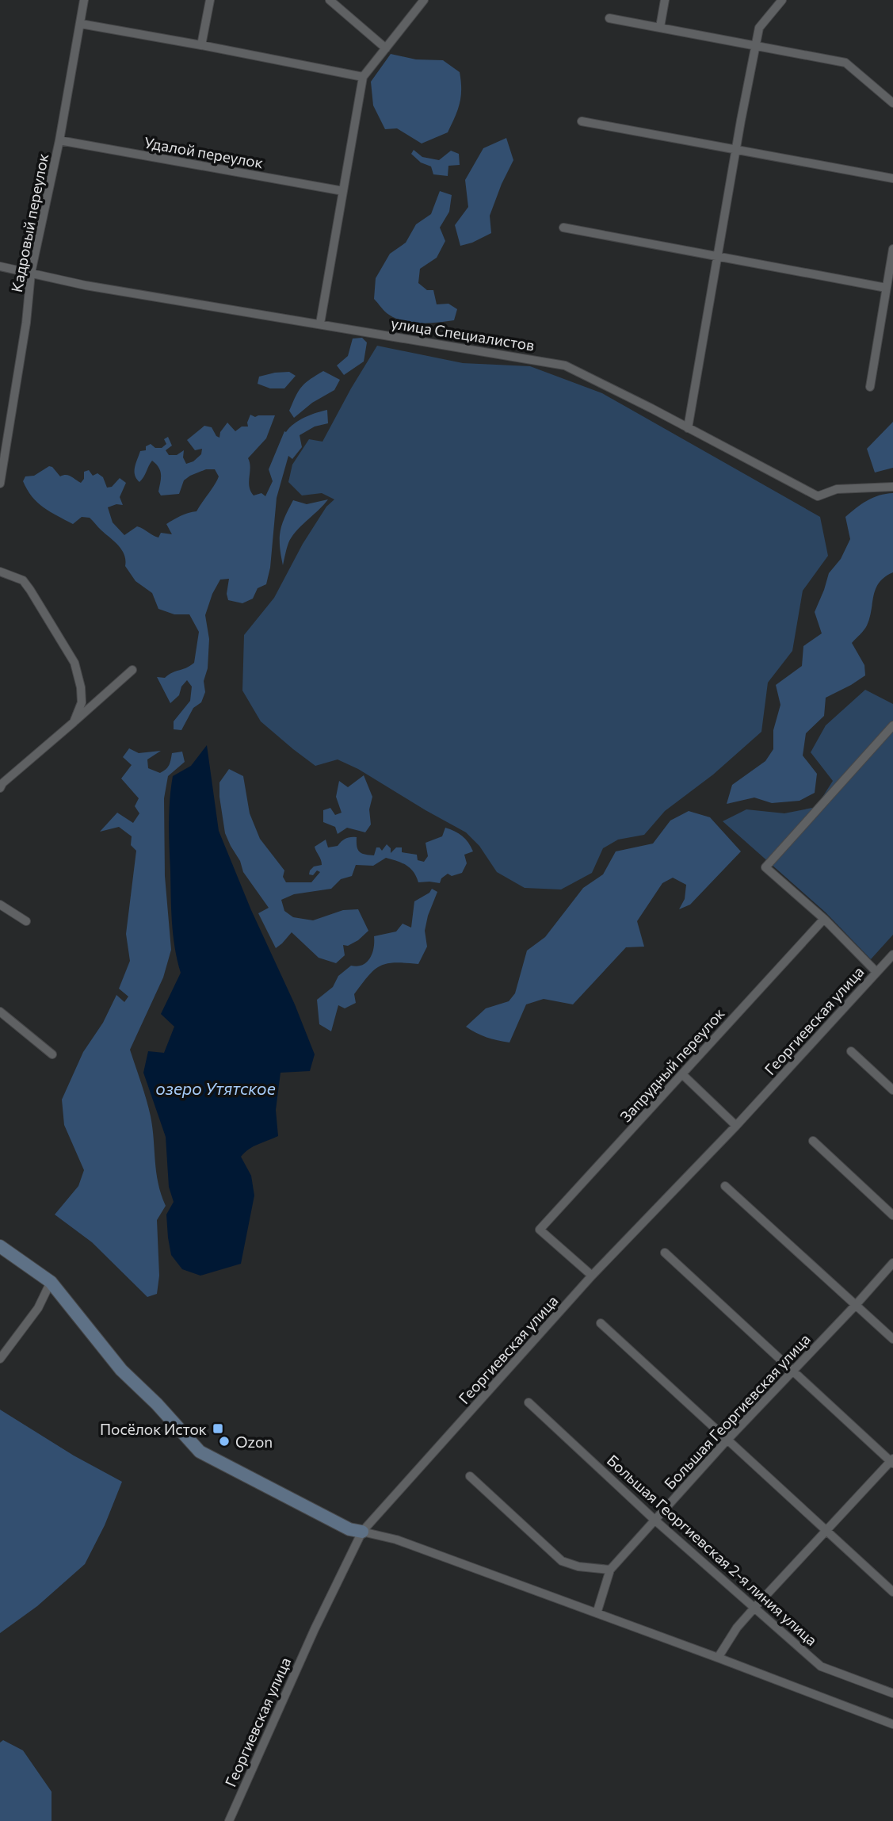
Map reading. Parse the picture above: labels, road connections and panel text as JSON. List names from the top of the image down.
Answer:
{
  "streets": {
    "street": [
      "Удалой переулок",
      "Кадровый переулок",
      "улица Специалистов",
      "Георгиевская улица",
      "Запрудный переулок",
      "Большая Георгиевская улица",
      "Большая Георгиевская 2-я линия улица"
    ]
  },
  "crossings": [
    ["Удалой переулок", "Кадровый переулок"],
    ["Кадровый переулок", "улица Специалистов"],
    ["Георгиевская улица", "Запрудный переулок"],
    ["Большая Георгиевская улица", "Большая Георгиевская 2-я линия улица"]
  ],
  "water": ["озеро Утятское"],
  "places": {
    "transit": ["Посёлок Исток"],
    "other": ["Ozon"]
  }
}
